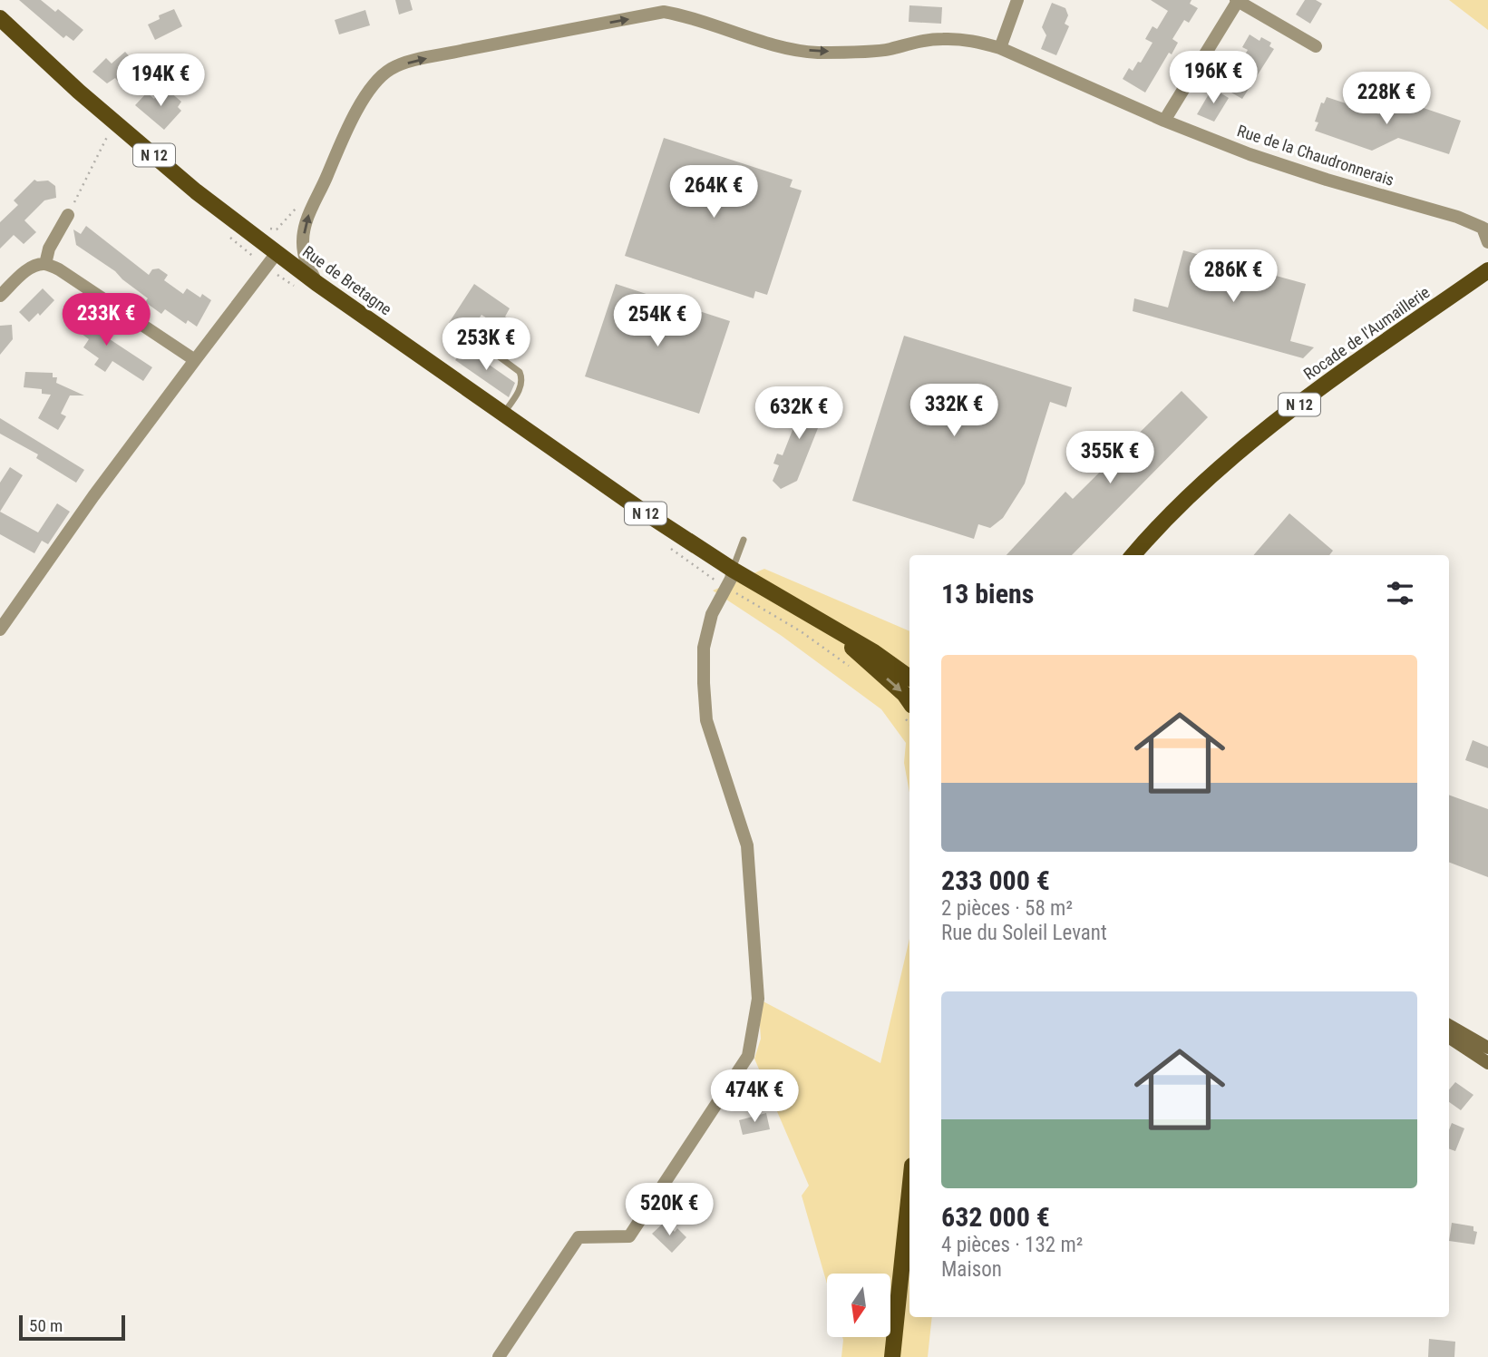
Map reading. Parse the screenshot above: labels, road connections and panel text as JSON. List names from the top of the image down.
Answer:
{
  "streets": {
    "main road": ["N 12", "Rue de Bretagne", "Rocade de l'Aumaillerie"],
    "street": ["Rue de la Chaudronnerais"]
  },
  "crossings": [
    ["Rue de la Chaudronnerais", "Rue de Bretagne"]
  ],
  "one_way": ["Rue de la Chaudronnerais"],
  "scale_bar": "50 m",
  "north": "bottom",
  "page": {
    "price": [
      "196K €",
      "194K €",
      "228K €",
      "264K €",
      "286K €",
      "233K €",
      "254K €",
      "253K €",
      "332K €",
      "632K €",
      "355K €",
      "474K €",
      "520K €"
    ],
    "heading": "13 biens",
    "list": [
      {
        "name": "233 000 €",
        "note": "2 pièces · 58 m² · Rue du Soleil Levant"
      },
      {
        "name": "632 000 €",
        "note": "4 pièces · 132 m² · Maison"
      }
    ],
    "scale": "50 m"
  }
}
